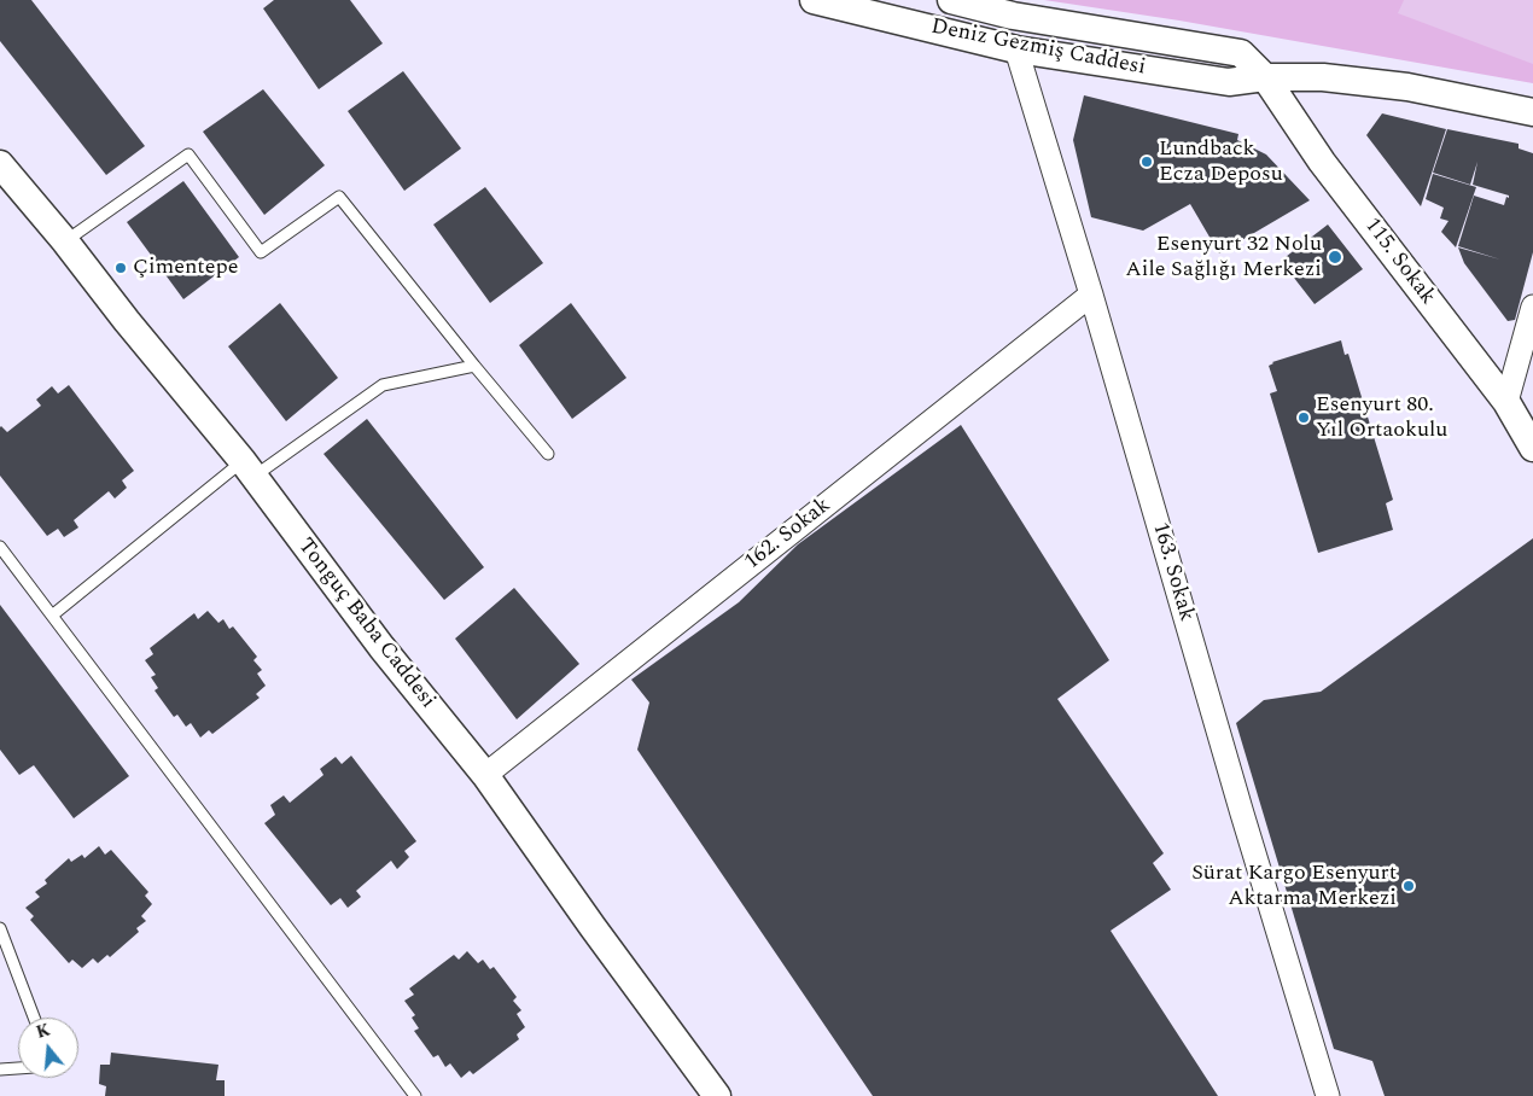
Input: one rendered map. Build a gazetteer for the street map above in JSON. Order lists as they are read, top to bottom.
{
  "streets": {
    "street": [
      "Deniz Gezmiş Caddesi",
      "115. Sokak",
      "162. Sokak",
      "163. Sokak",
      "Tonguç Baba Caddesi"
    ]
  },
  "crossings": [
    ["Deniz Gezmiş Caddesi", "115. Sokak"],
    ["Deniz Gezmiş Caddesi", "163. Sokak"],
    ["162. Sokak", "163. Sokak"],
    ["162. Sokak", "Tonguç Baba Caddesi"]
  ],
  "places": [
    "Lundback Ecza Deposu",
    "Esenyurt 32 Nolu Aile Sağlığı Merkezi",
    "Çimentepe",
    "Esenyurt 80. Yıl Ortaokulu",
    "Sürat Kargo Esenyurt Aktarma Merkezi"
  ],
  "north": "top"
}
